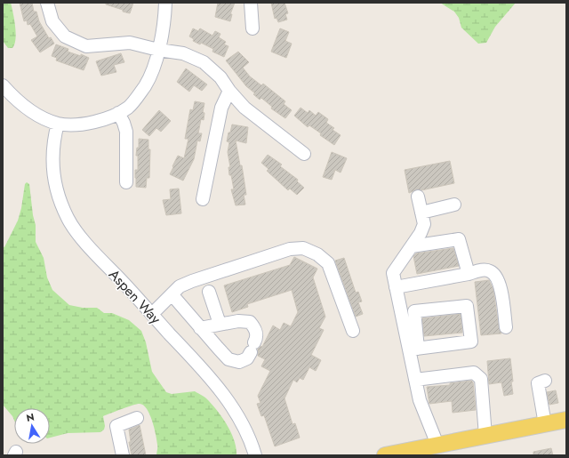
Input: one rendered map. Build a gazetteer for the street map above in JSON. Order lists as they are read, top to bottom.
{
  "streets": {
    "street": ["Aspen Way"]
  },
  "north": "top"
}
